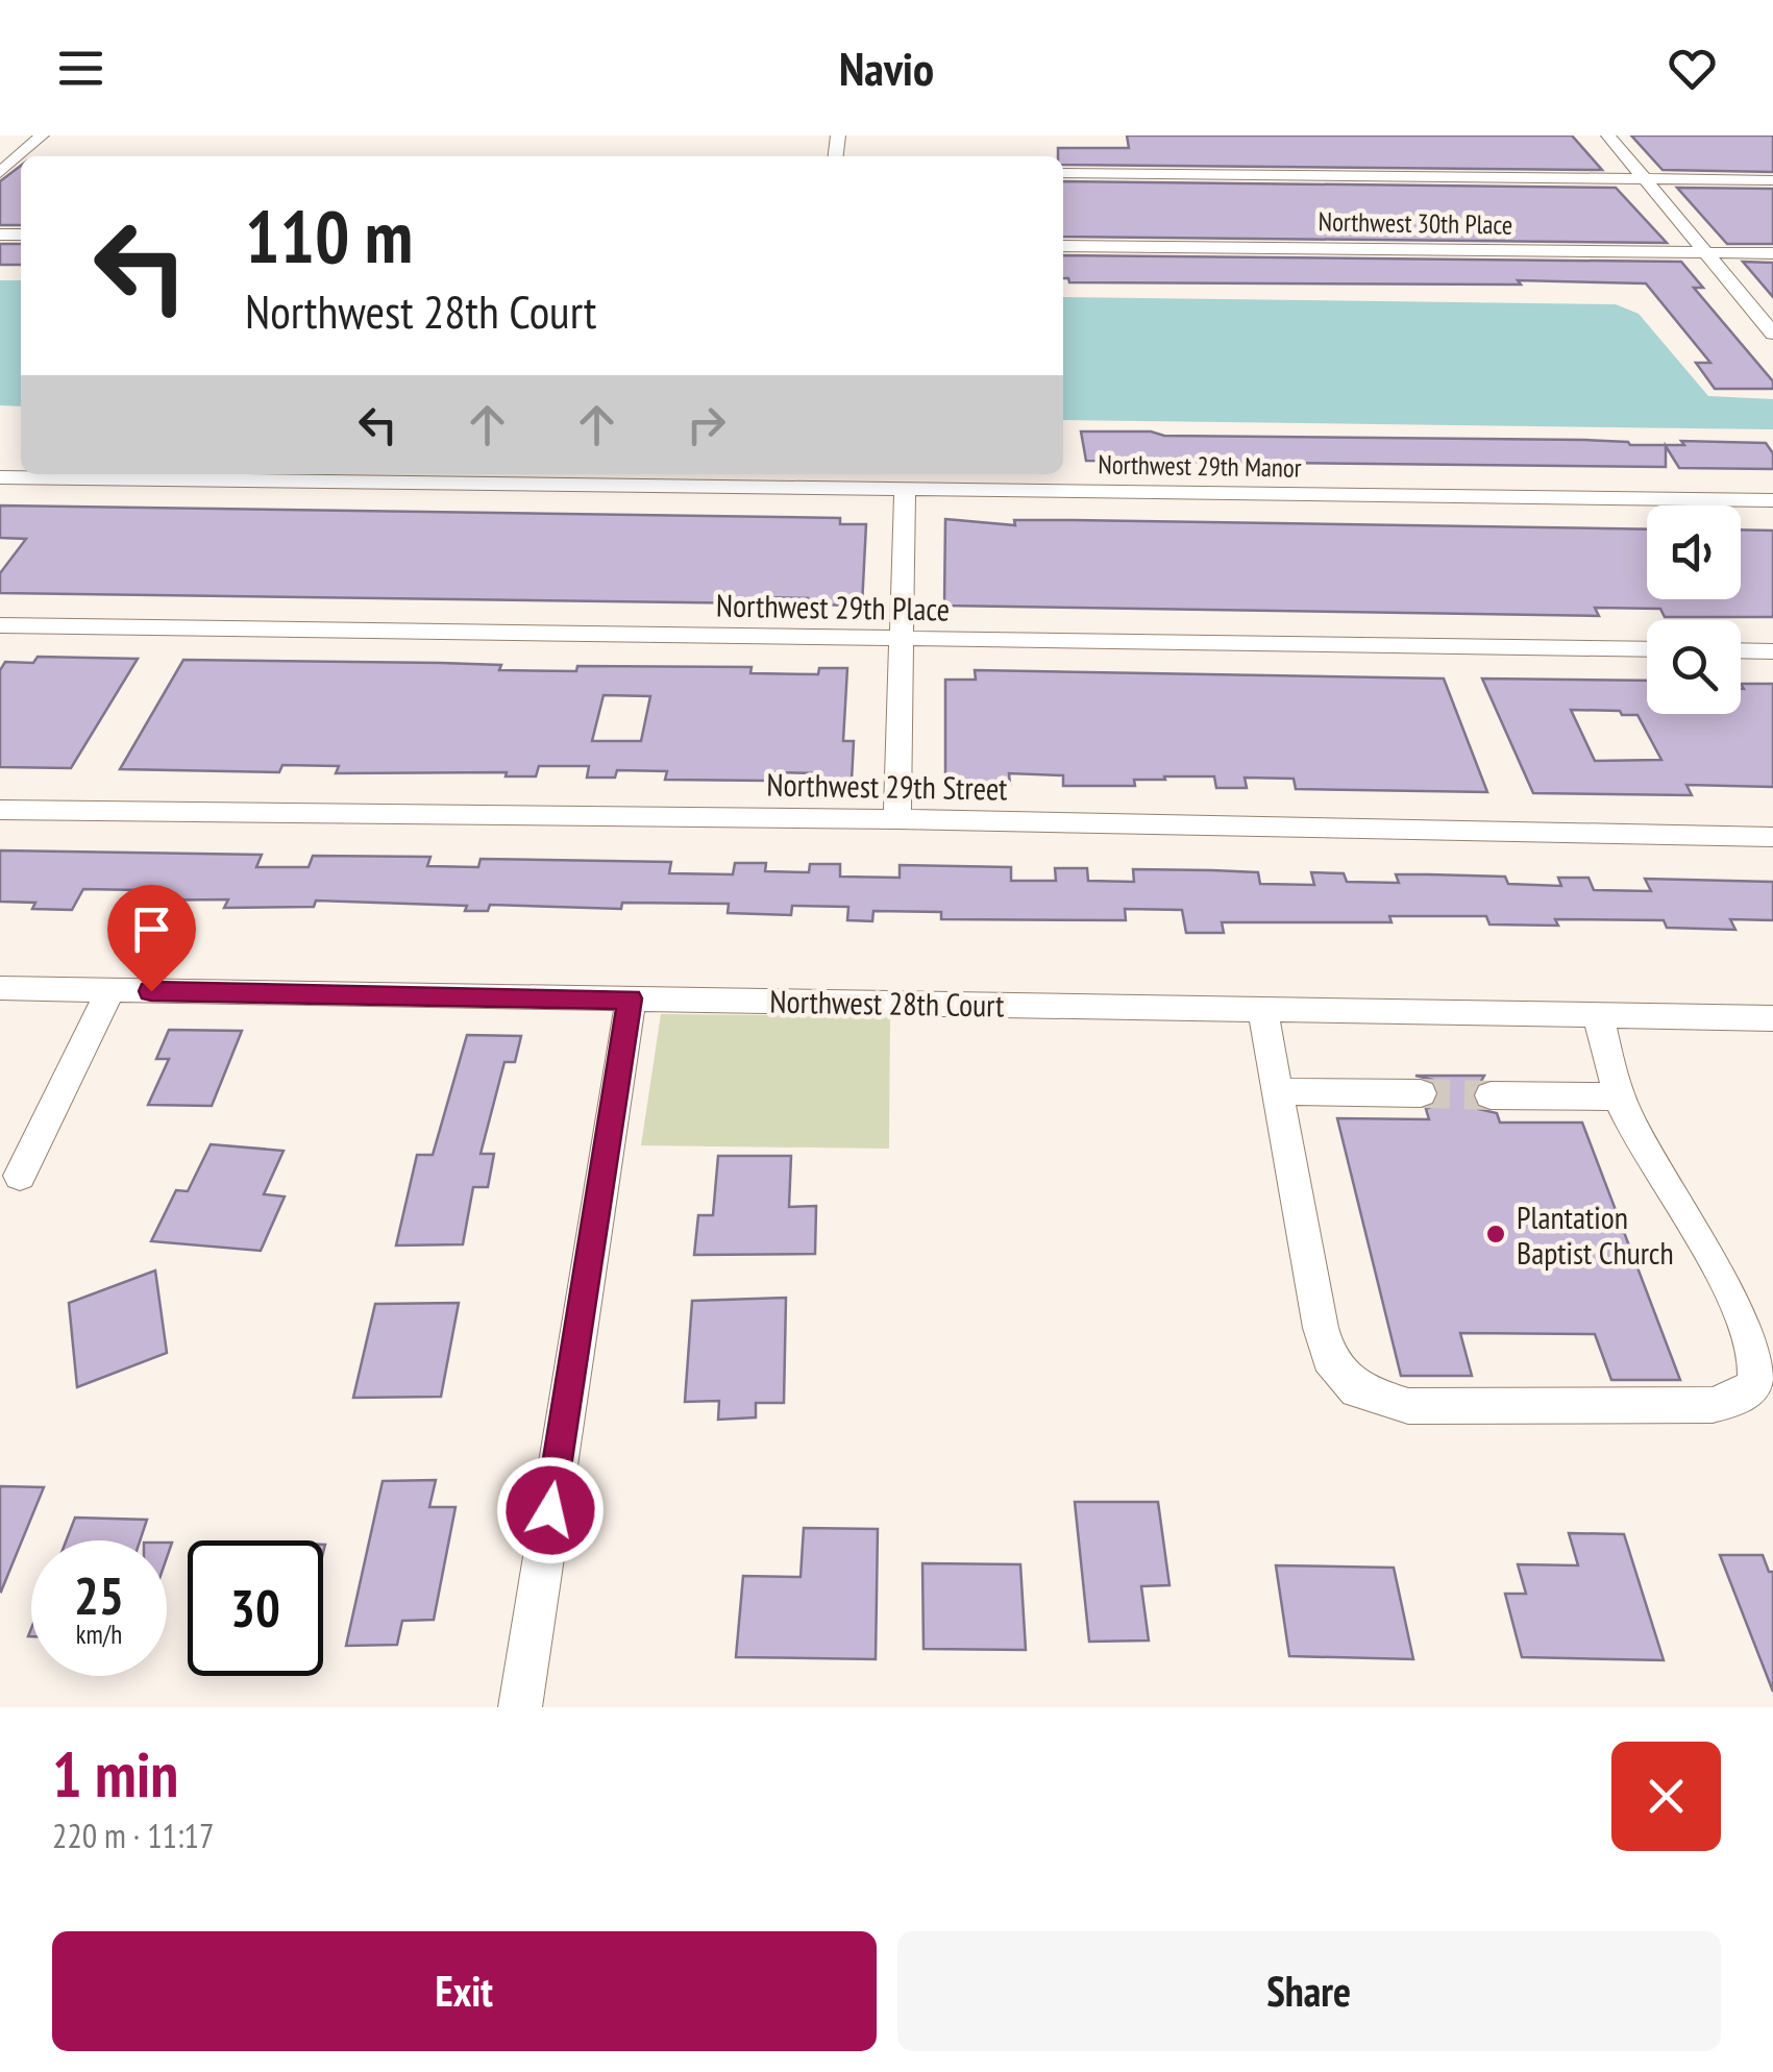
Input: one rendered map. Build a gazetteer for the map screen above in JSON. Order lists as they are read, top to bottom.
{
  "streets": {
    "street": [
      "Northwest 30th Place",
      "Northwest 29th Manor",
      "Northwest 29th Place",
      "Northwest 29th Street",
      "Northwest 28th Court"
    ]
  },
  "places": ["Plantation Baptist Church"],
  "page": {
    "header": "Navio",
    "turn": ["110 m", "Northwest 28th Court"],
    "speed": "25 km/h",
    "limit": "30",
    "heading": ["1 min", "220 m · 11:17"],
    "buttons": ["Exit", "Share"]
  }
}
